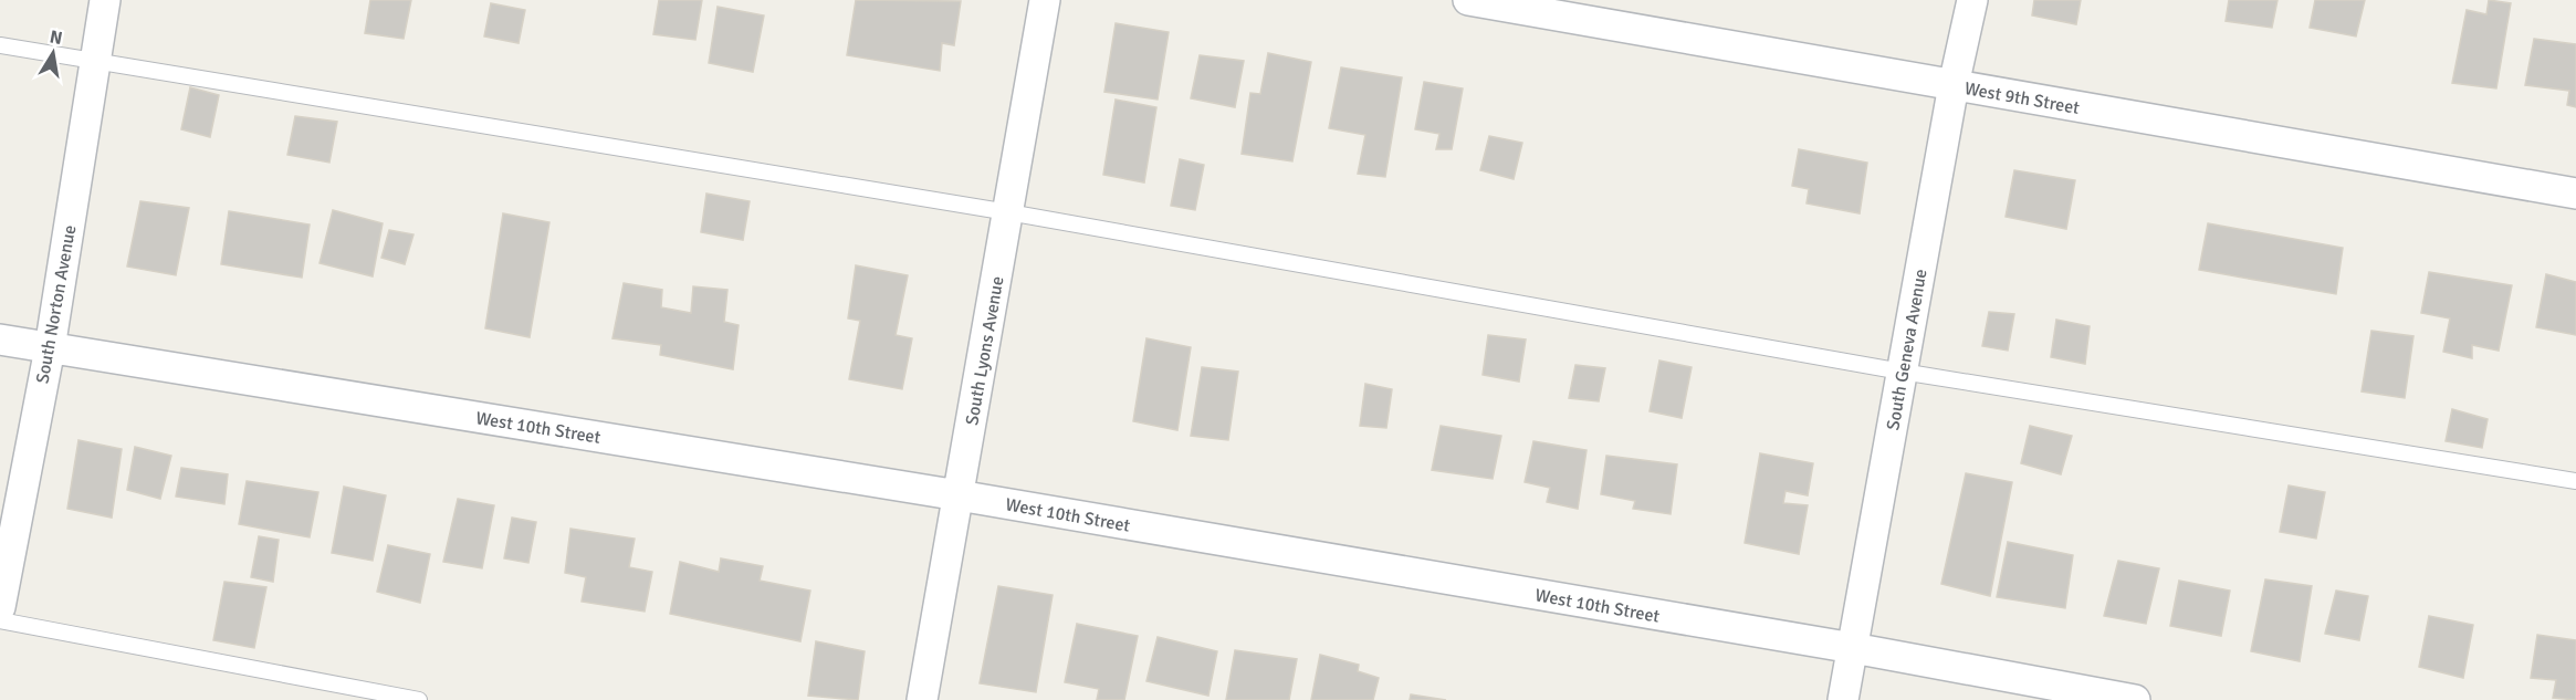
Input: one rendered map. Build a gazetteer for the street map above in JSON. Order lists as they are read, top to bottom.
{
  "streets": {
    "street": [
      "West 9th Street",
      "South Norton Avenue",
      "South Geneva Avenue",
      "South Lyons Avenue",
      "West 10th Street"
    ]
  },
  "crossings": [
    ["West 9th Street", "South Geneva Avenue"],
    ["South Norton Avenue", "West 10th Street"],
    ["South Geneva Avenue", "West 10th Street"],
    ["South Lyons Avenue", "West 10th Street"]
  ],
  "north": "top"
}
